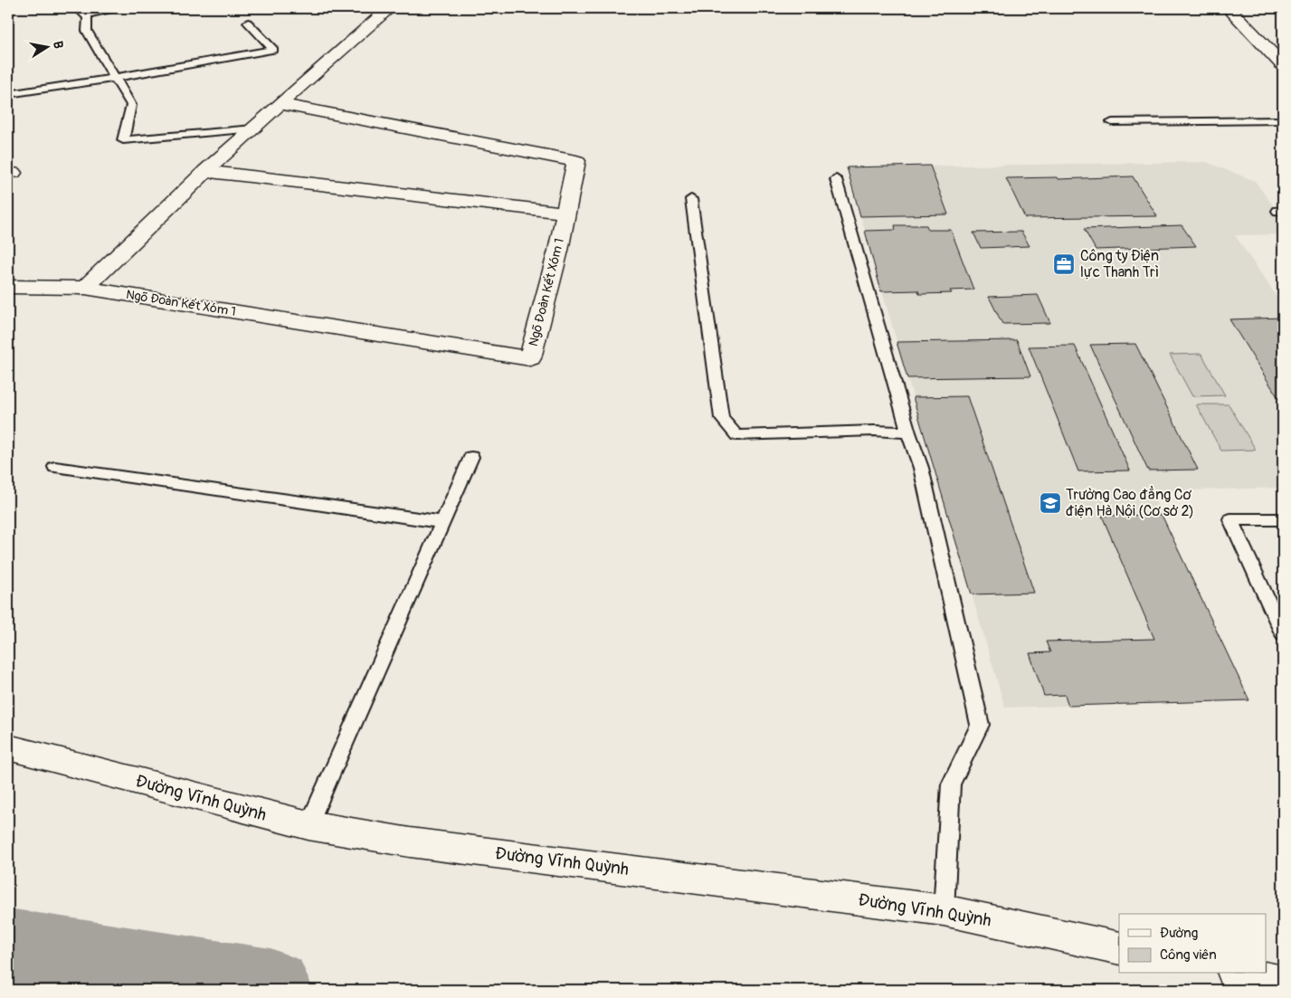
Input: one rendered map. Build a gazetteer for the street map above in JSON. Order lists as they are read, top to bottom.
{
  "streets": {
    "street": ["Ngõ Đoàn Kết Xóm 1", "Đường Vĩnh Quỳnh"]
  },
  "places": {
    "office": ["Công ty Điện lực Thanh Trì"],
    "school or university": ["Trường Cao đẳng Cơ điện Hà Nội (Cơ sở 2)"]
  },
  "legend": ["Đường", "Công viên"],
  "north": "right"
}
